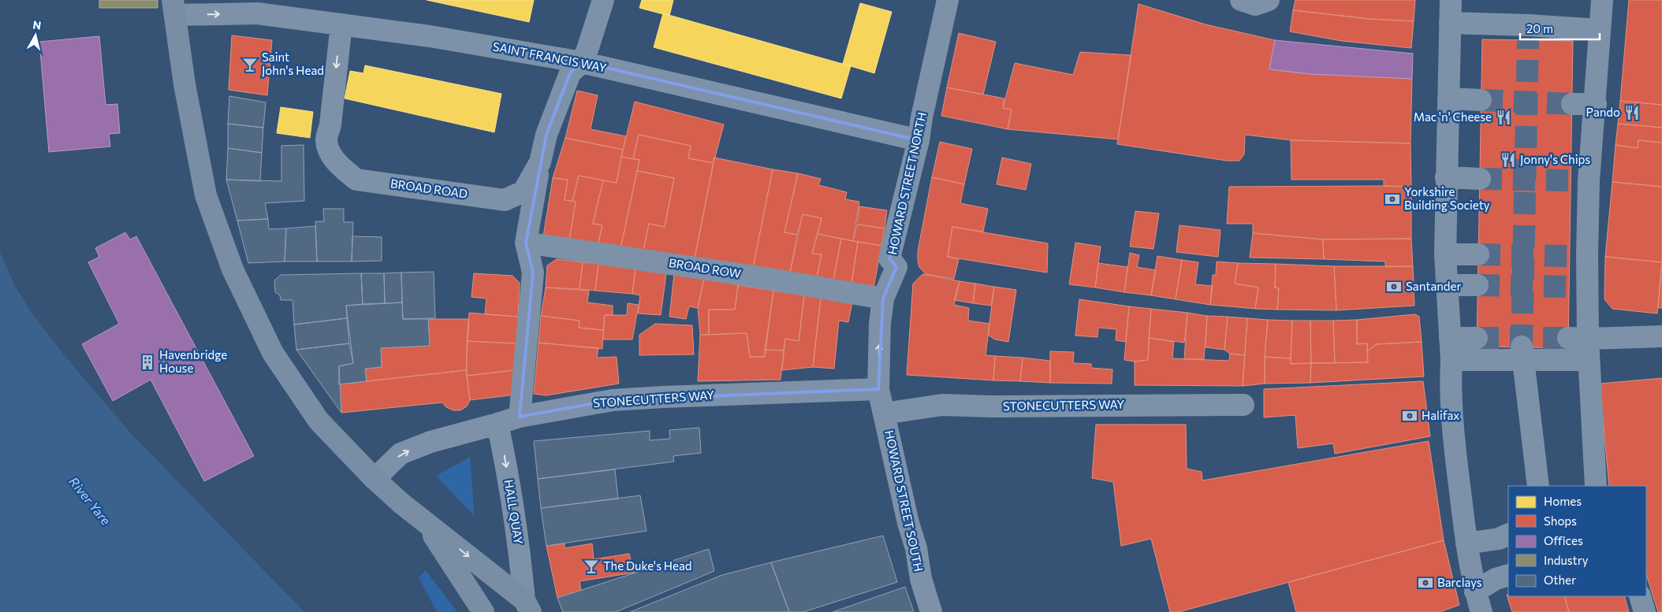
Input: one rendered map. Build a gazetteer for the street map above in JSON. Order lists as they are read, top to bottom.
{
  "streets": {
    "main road": ["HALL QUAY"],
    "street": [
      "SAINT FRANCIS WAY",
      "HOWARD STREET NORTH",
      "BROAD ROAD",
      "BROAD ROW",
      "STONECUTTERS WAY",
      "HOWARD STREET SOUTH"
    ]
  },
  "crossings": [
    ["SAINT FRANCIS WAY", "HOWARD STREET NORTH"],
    ["SAINT FRANCIS WAY", "BROAD ROAD"],
    ["SAINT FRANCIS WAY", "HALL QUAY"],
    ["HOWARD STREET NORTH", "BROAD ROW"],
    ["HOWARD STREET NORTH", "STONECUTTERS WAY"],
    ["HOWARD STREET NORTH", "HOWARD STREET SOUTH"],
    ["STONECUTTERS WAY", "HOWARD STREET SOUTH"],
    ["STONECUTTERS WAY", "HALL QUAY"]
  ],
  "water": ["River Yare"],
  "places": {
    "bar": ["Saint John's Head", "The Duke's Head"],
    "restaurant": ["Pando", "Mac 'n' Cheese", "Jonny's Chips"],
    "bank": [
      "Yorkshire Building Society",
      "Santander",
      "Halifax",
      "Barclays"
    ],
    "building": ["Havenbridge House"]
  },
  "legend": [
    "Homes",
    "Shops",
    "Offices",
    "Industry",
    "Other"
  ],
  "scale_bar": "20 m",
  "north": "top"
}
